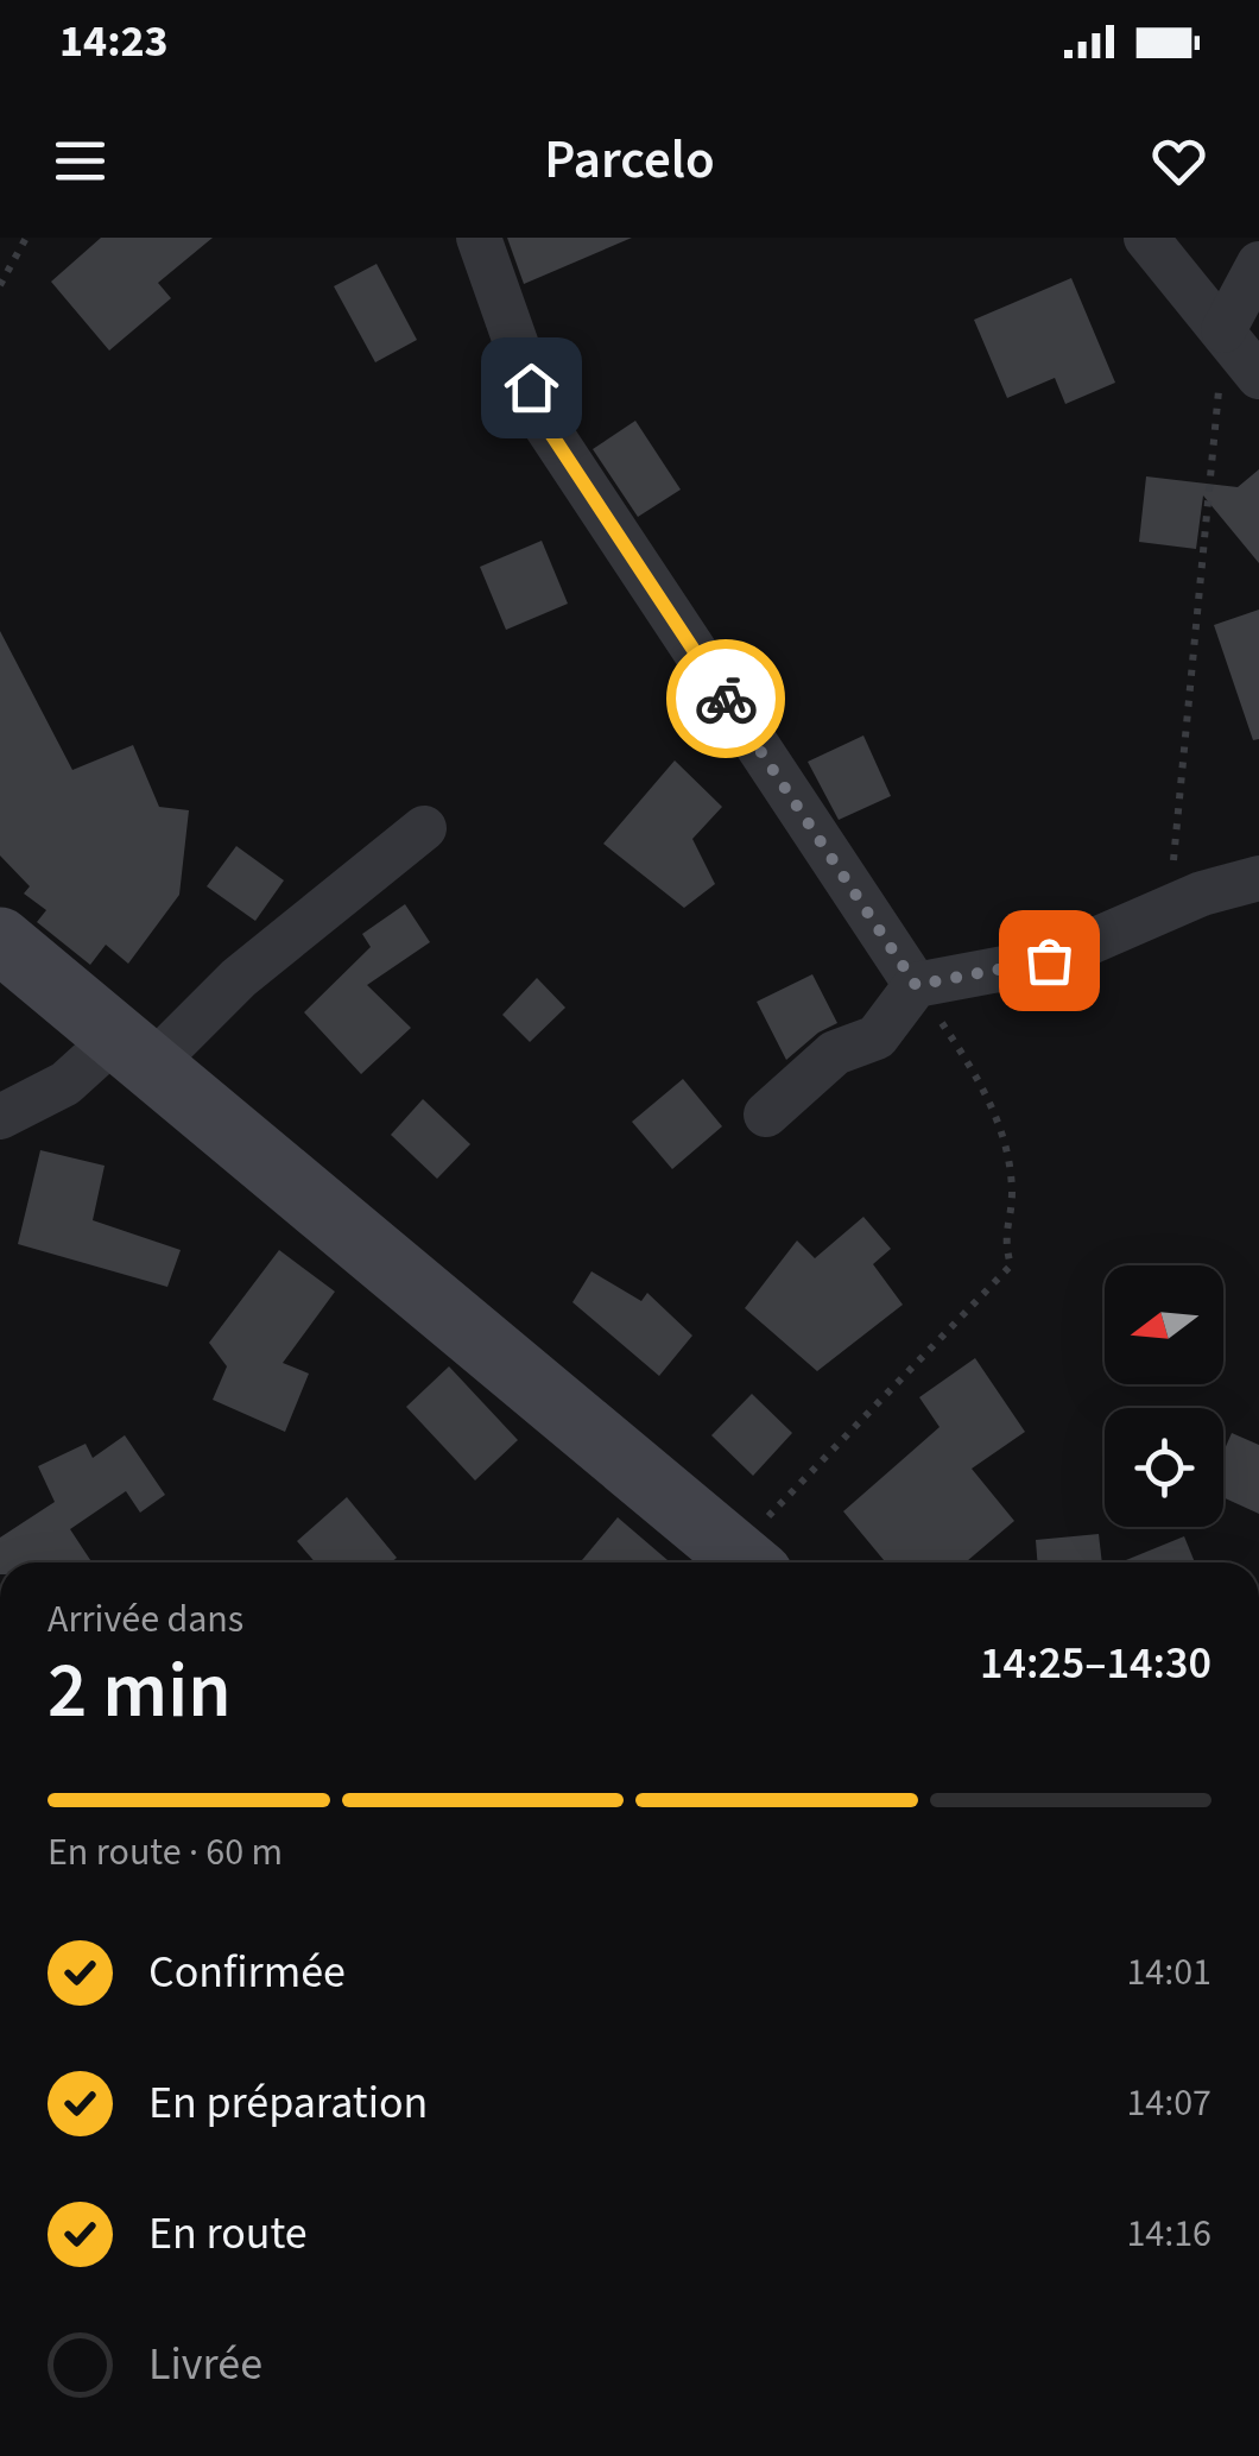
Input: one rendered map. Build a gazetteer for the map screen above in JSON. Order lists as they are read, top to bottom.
{
  "north": "left",
  "page": {
    "status": "14:23",
    "header": "Parcelo",
    "heading": ["2 min", "Arrivée dans", "14:25–14:30"],
    "bar": "En route · 60 m",
    "list": [
      ["Confirmée", "14:01"],
      ["En préparation", "14:07"],
      ["En route", "14:16"],
      "Livrée"
    ]
  }
}
